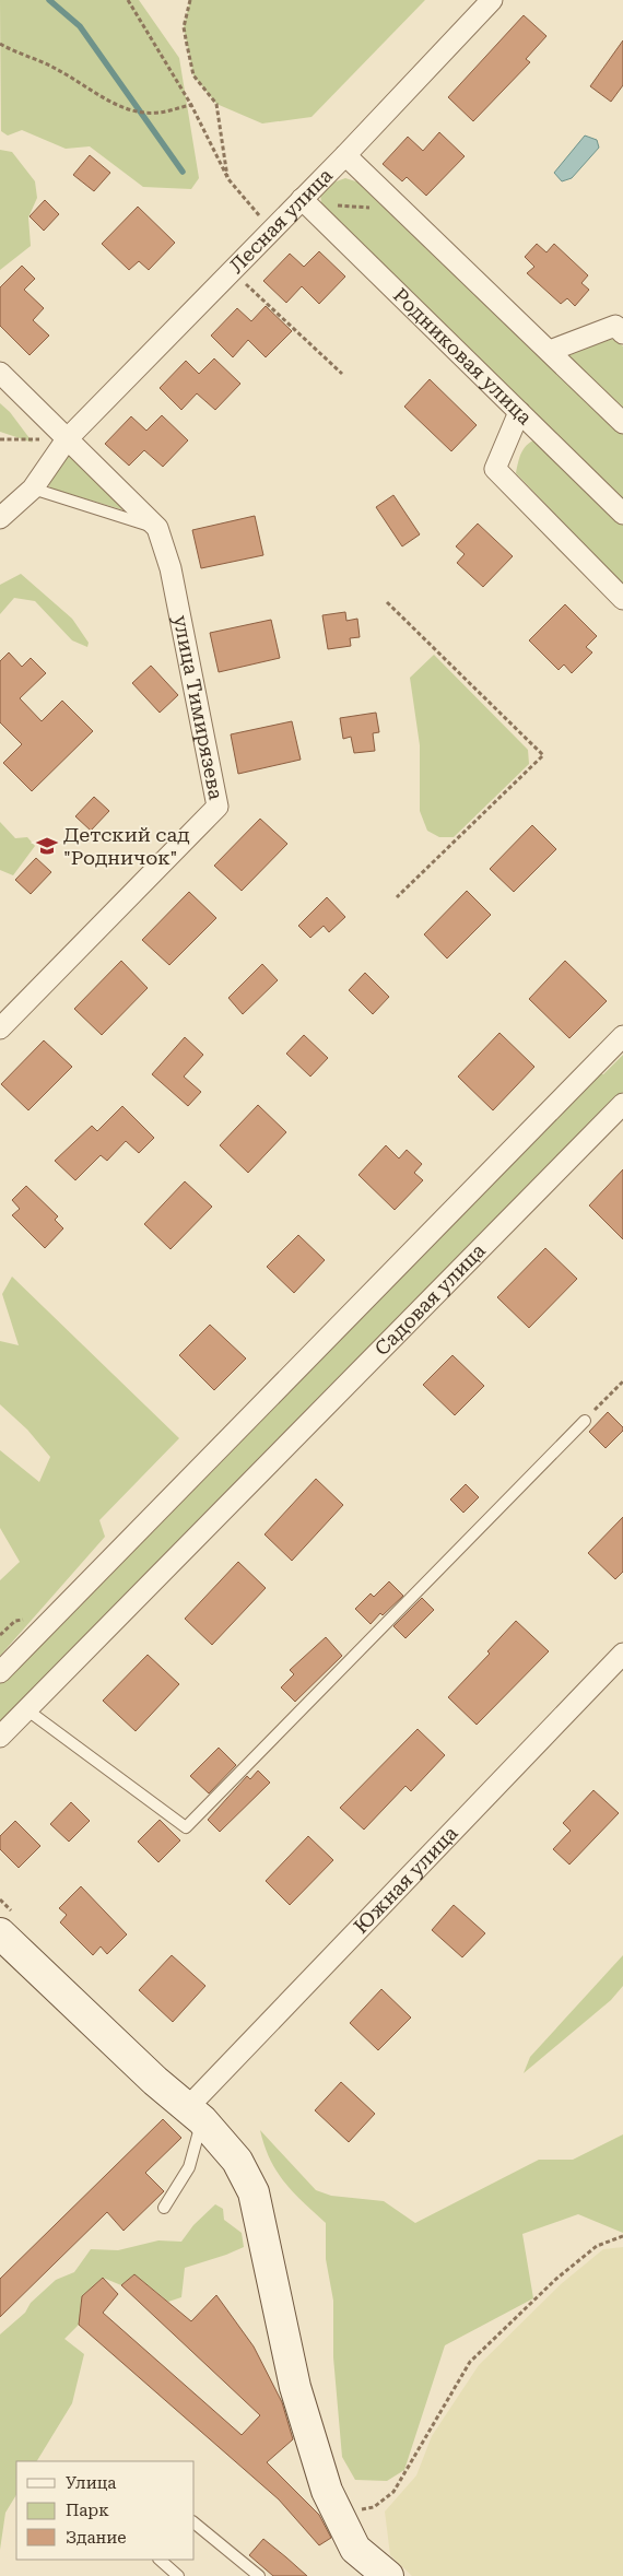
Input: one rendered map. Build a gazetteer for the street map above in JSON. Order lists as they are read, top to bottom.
{
  "streets": {
    "street": [
      "Лесная улица",
      "Родниковая улица",
      "улица Тимирязева",
      "Садовая улица",
      "Южная улица"
    ]
  },
  "crossings": [
    ["Лесная улица", "Родниковая улица"],
    ["Лесная улица", "улица Тимирязева"]
  ],
  "places": {
    "school or university": ["Детский сад \"Родничок\""]
  },
  "legend": ["Улица", "Парк", "Здание"]
}
